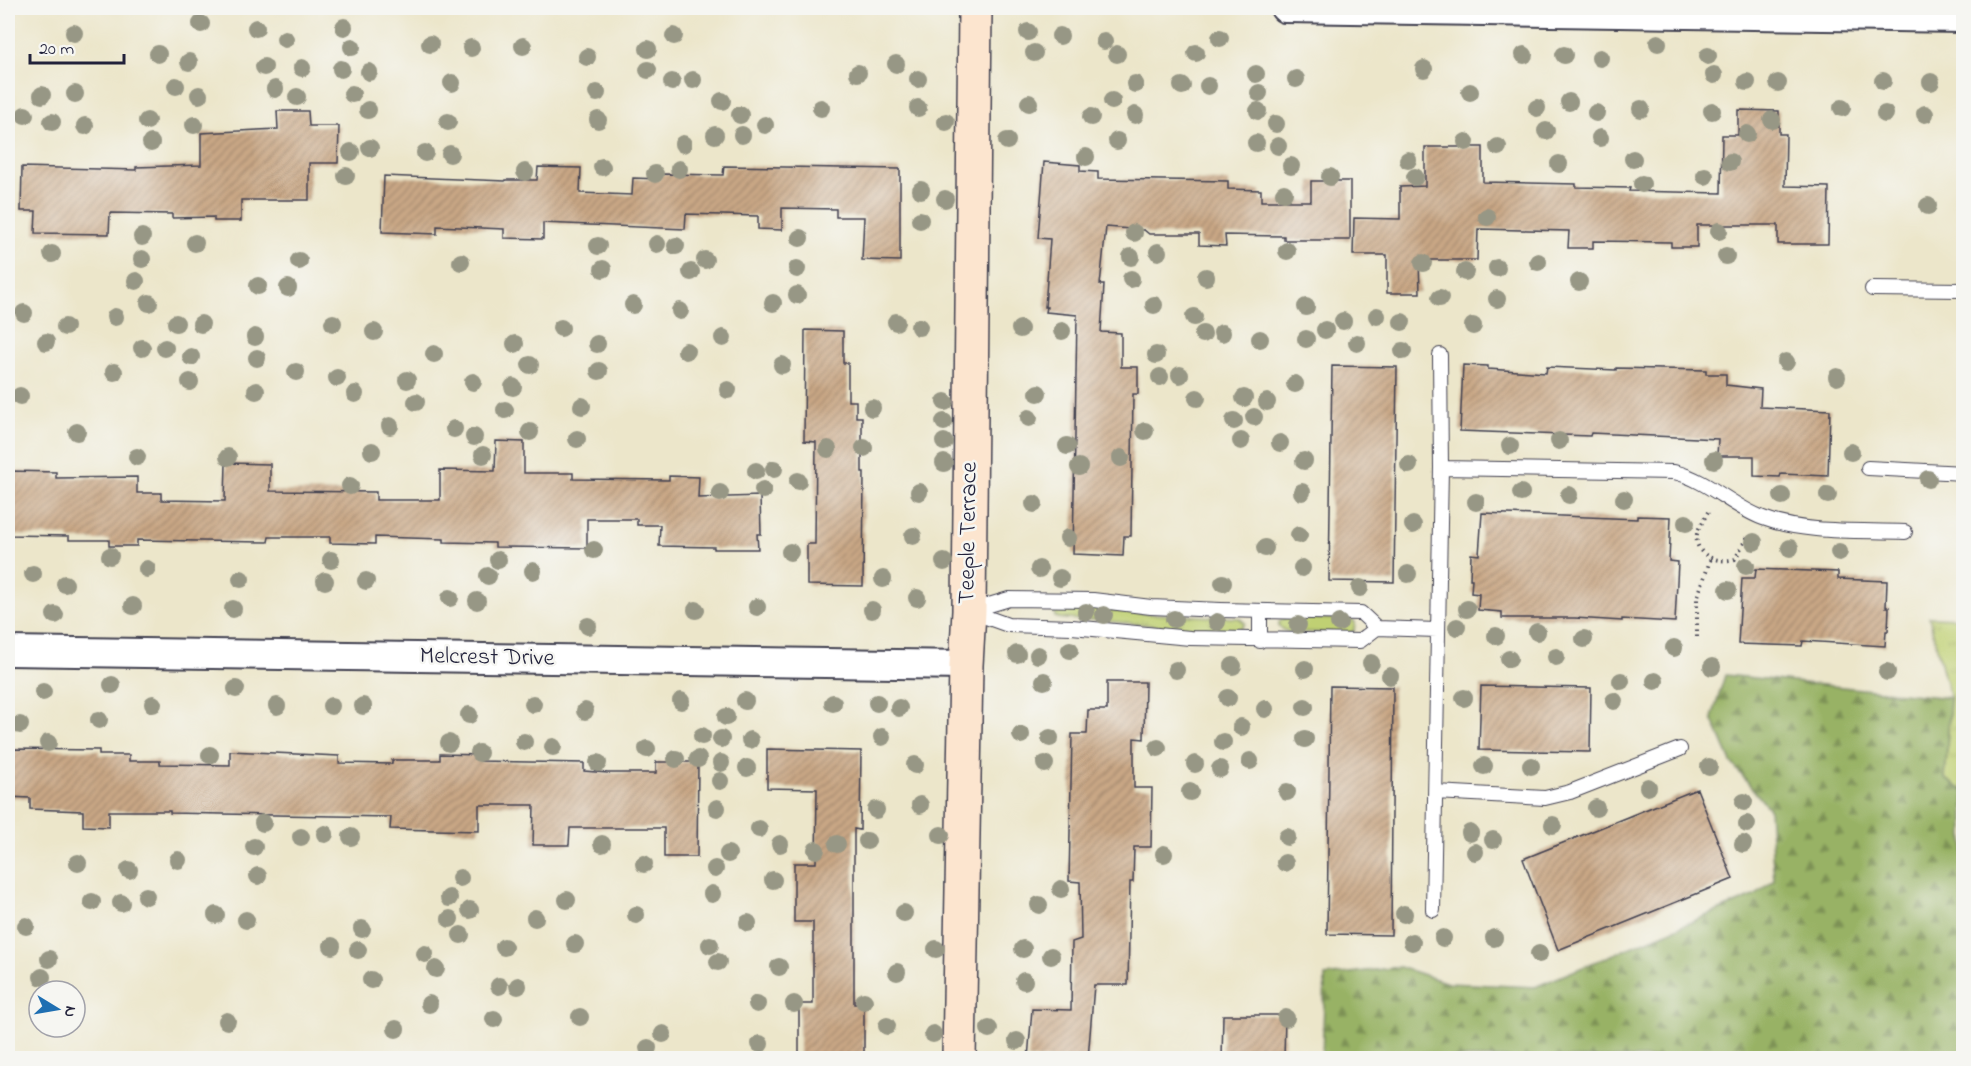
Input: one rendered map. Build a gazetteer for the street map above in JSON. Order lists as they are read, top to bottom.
{
  "streets": {
    "street": ["Teeple Terrace", "Melcrest Drive"]
  },
  "crossings": [
    ["Teeple Terrace", "Melcrest Drive"]
  ],
  "scale_bar": "20 m",
  "north": "right"
}
